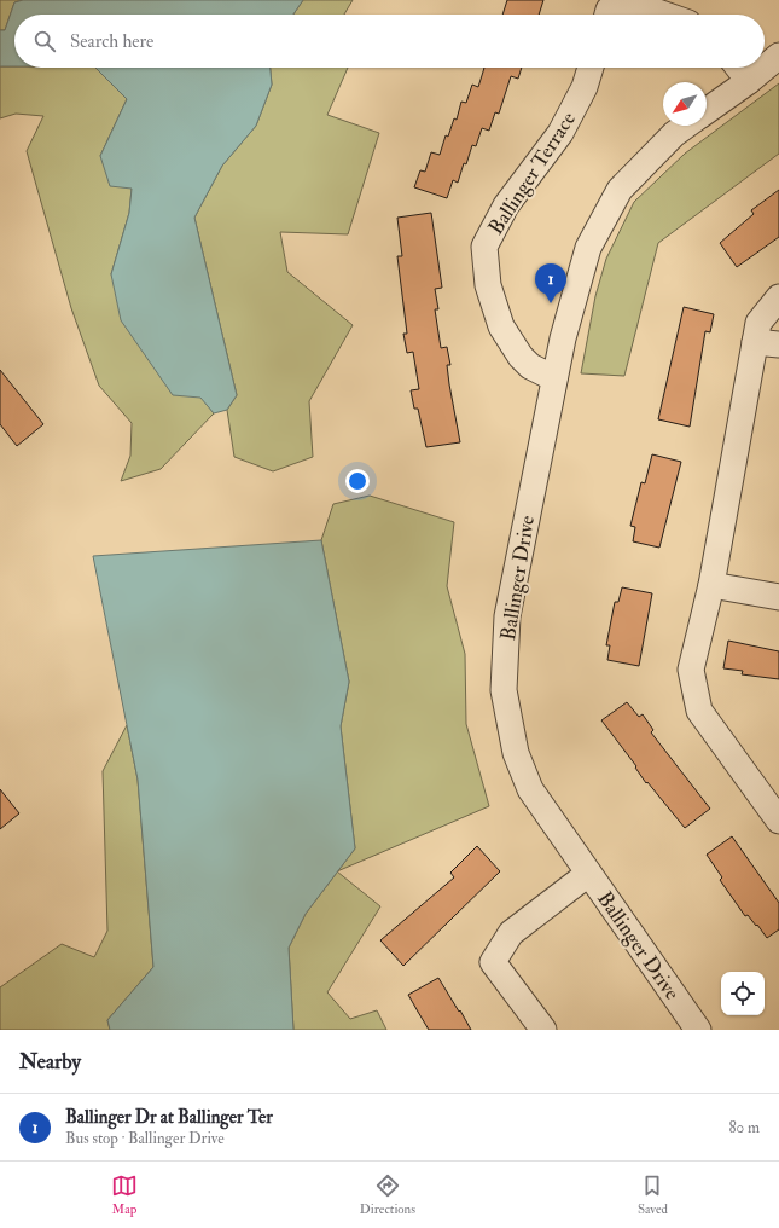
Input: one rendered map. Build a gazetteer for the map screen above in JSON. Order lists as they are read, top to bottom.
{
  "streets": {
    "street": ["Ballinger Terrace", "Ballinger Drive"]
  },
  "crossings": [
    ["Ballinger Terrace", "Ballinger Drive"]
  ],
  "north": "bottom left",
  "page": {
    "search": "Search here",
    "pins": "1",
    "heading": "Nearby",
    "list": [
      {
        "mark": "1",
        "name": "Ballinger Dr at Ballinger Ter",
        "note": "Bus stop · Ballinger Drive",
        "value": "80 m"
      }
    ],
    "nav": ["Map", "Directions", "Saved"]
  }
}
